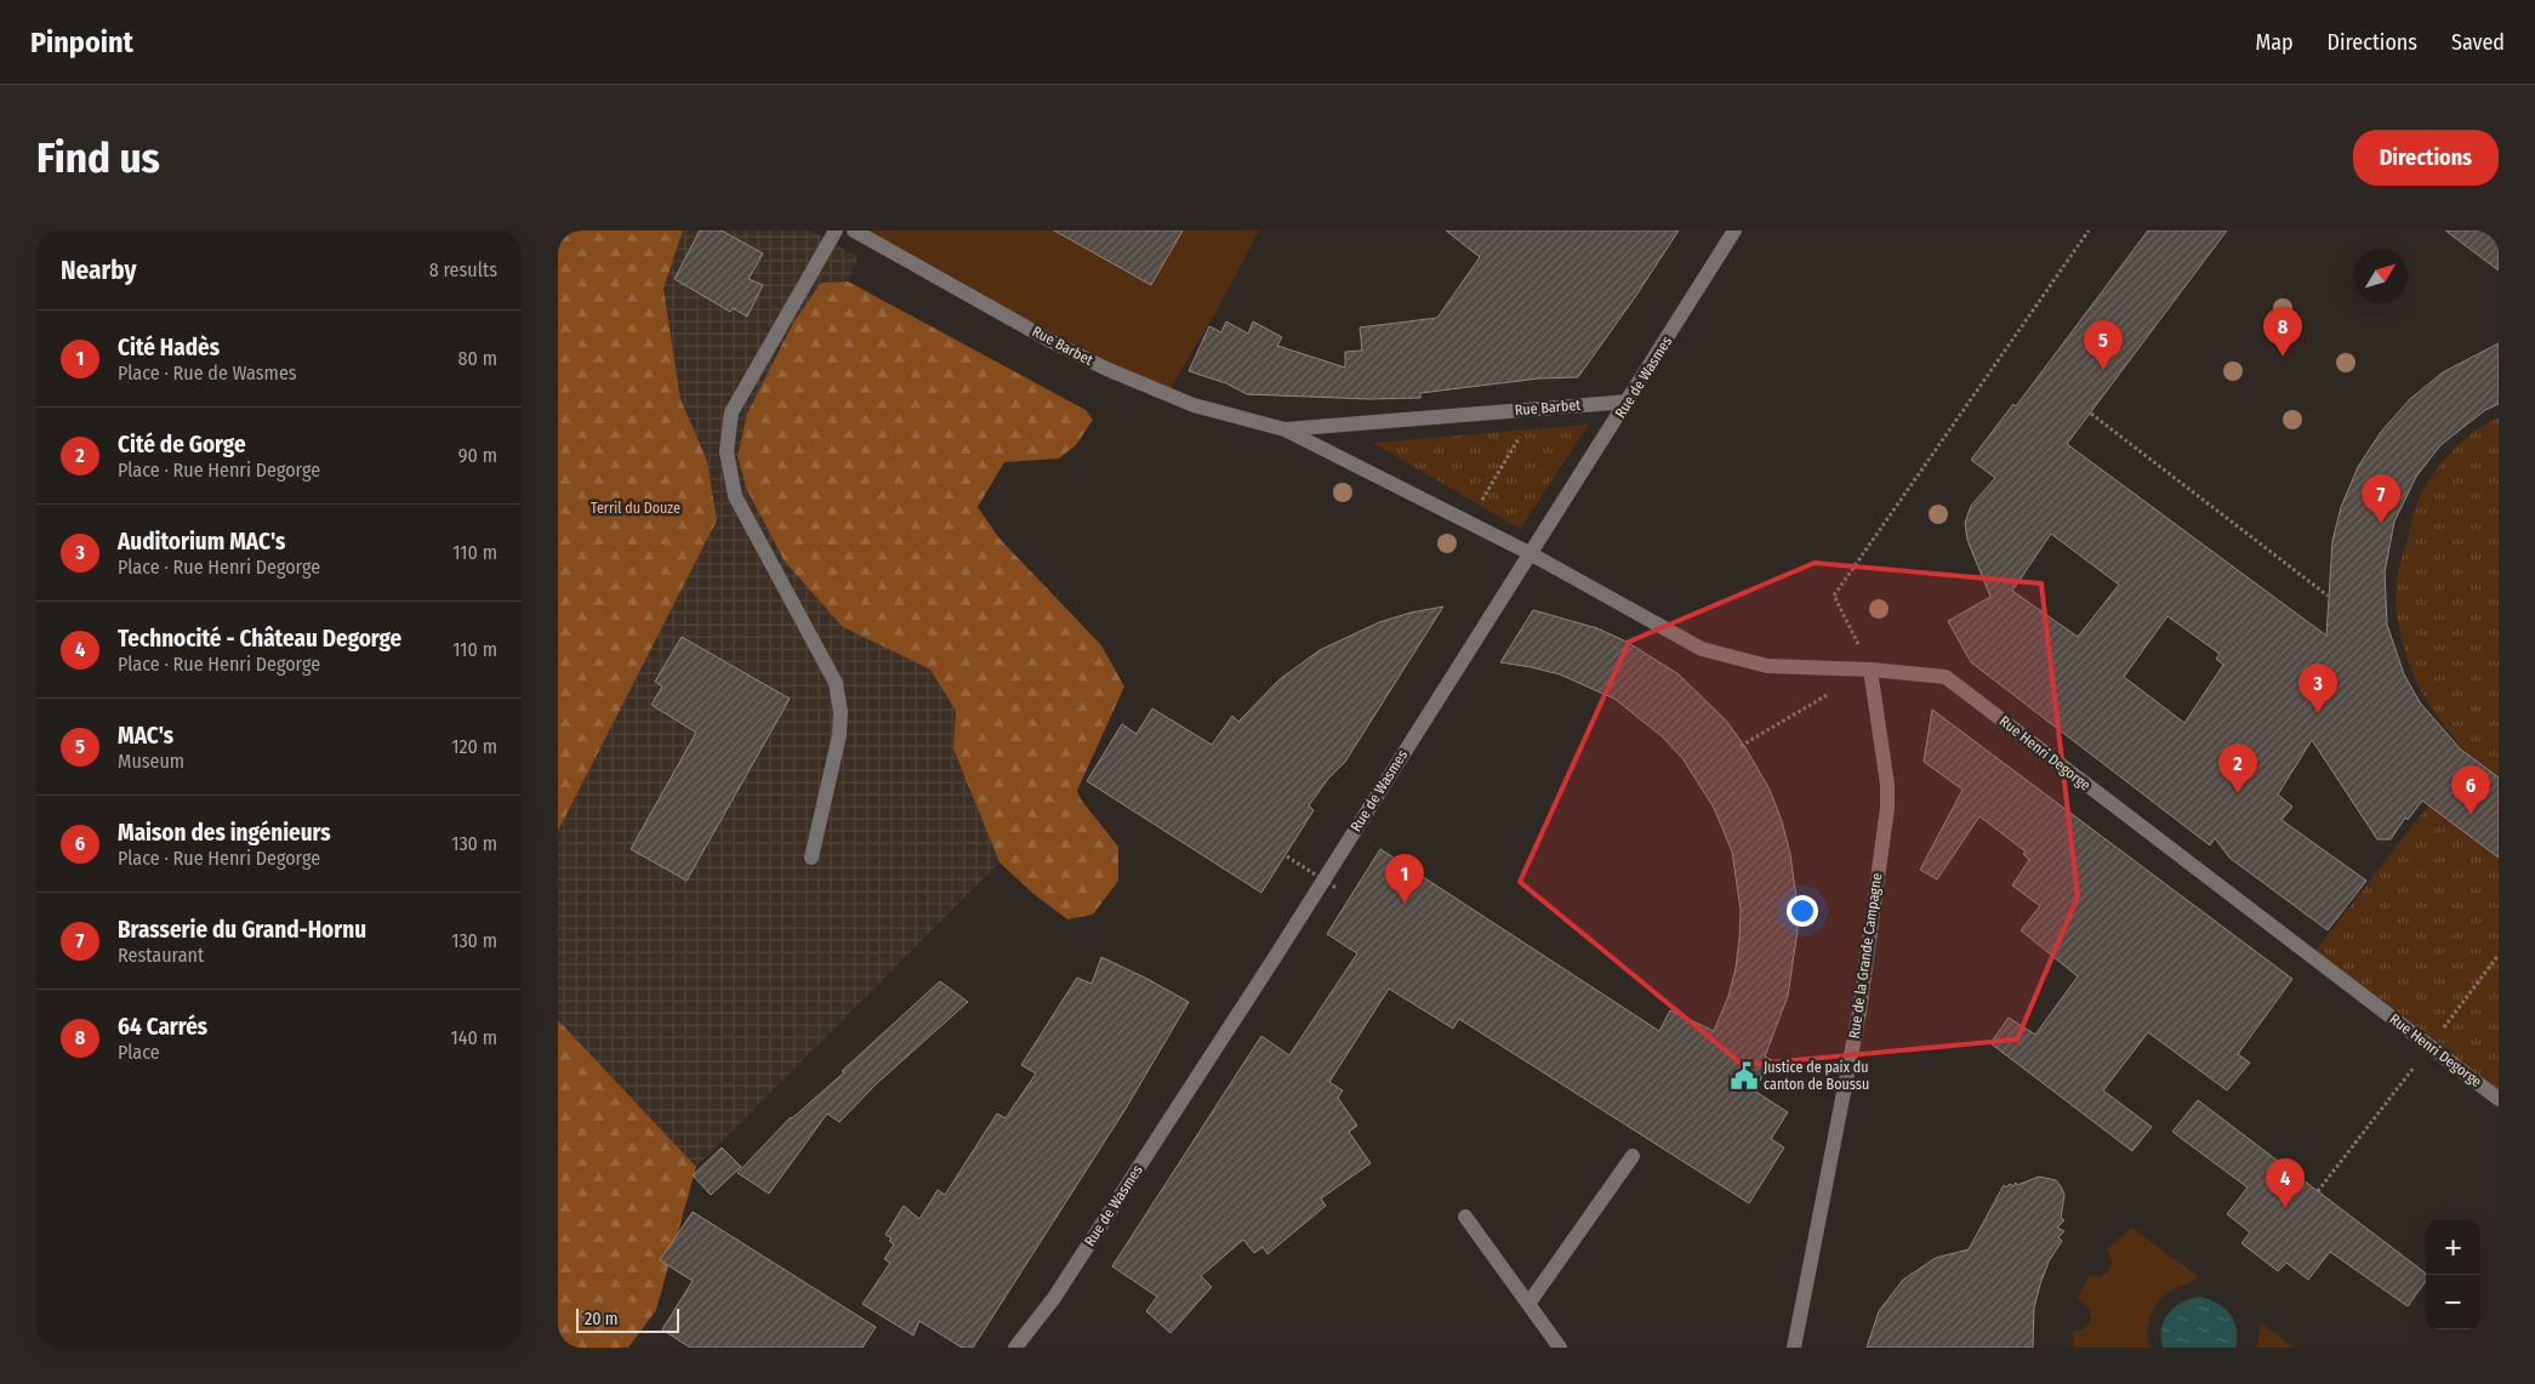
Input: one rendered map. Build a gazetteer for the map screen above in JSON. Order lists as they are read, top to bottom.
{
  "streets": {
    "street": [
      "Rue Barbet",
      "Rue de Wasmes",
      "Rue Henri Degorge",
      "Rue de la Grande Campagne"
    ]
  },
  "crossings": [
    ["Rue Barbet", "Rue de Wasmes"],
    ["Rue Barbet", "Rue Henri Degorge"],
    ["Rue de Wasmes", "Rue Henri Degorge"],
    ["Rue Henri Degorge", "Rue de la Grande Campagne"]
  ],
  "parks": ["Terril du Douze"],
  "places": {
    "public building": ["Justice de paix du canton de Boussu"]
  },
  "scale_bar": "20 m",
  "north": "top right",
  "page": {
    "header": "Pinpoint",
    "nav": ["Map", "Directions", "Saved"],
    "buttons": "Directions",
    "title": "Find us",
    "heading": ["Nearby", "8 results"],
    "pins": [
      "8",
      "5",
      "7",
      "3",
      "2",
      "6",
      "1",
      "4"
    ],
    "list": [
      {
        "mark": "1",
        "name": "Cité Hadès",
        "note": "Place · Rue de Wasmes",
        "value": "80 m"
      },
      {
        "mark": "2",
        "name": "Cité de Gorge",
        "note": "Place · Rue Henri Degorge",
        "value": "90 m"
      },
      {
        "mark": "3",
        "name": "Auditorium MAC's",
        "note": "Place · Rue Henri Degorge",
        "value": "110 m"
      },
      {
        "mark": "4",
        "name": "Technocité - Château Degorge",
        "note": "Place · Rue Henri Degorge",
        "value": "110 m"
      },
      {
        "mark": "5",
        "name": "MAC's",
        "note": "Museum",
        "value": "120 m"
      },
      {
        "mark": "6",
        "name": "Maison des ingénieurs",
        "note": "Place · Rue Henri Degorge",
        "value": "130 m"
      },
      {
        "mark": "7",
        "name": "Brasserie du Grand-Hornu",
        "note": "Restaurant",
        "value": "130 m"
      },
      {
        "mark": "8",
        "name": "64 Carrés",
        "note": "Place",
        "value": "140 m"
      }
    ],
    "map_buttons": ["+", "−"],
    "scale": "20 m"
  }
}
